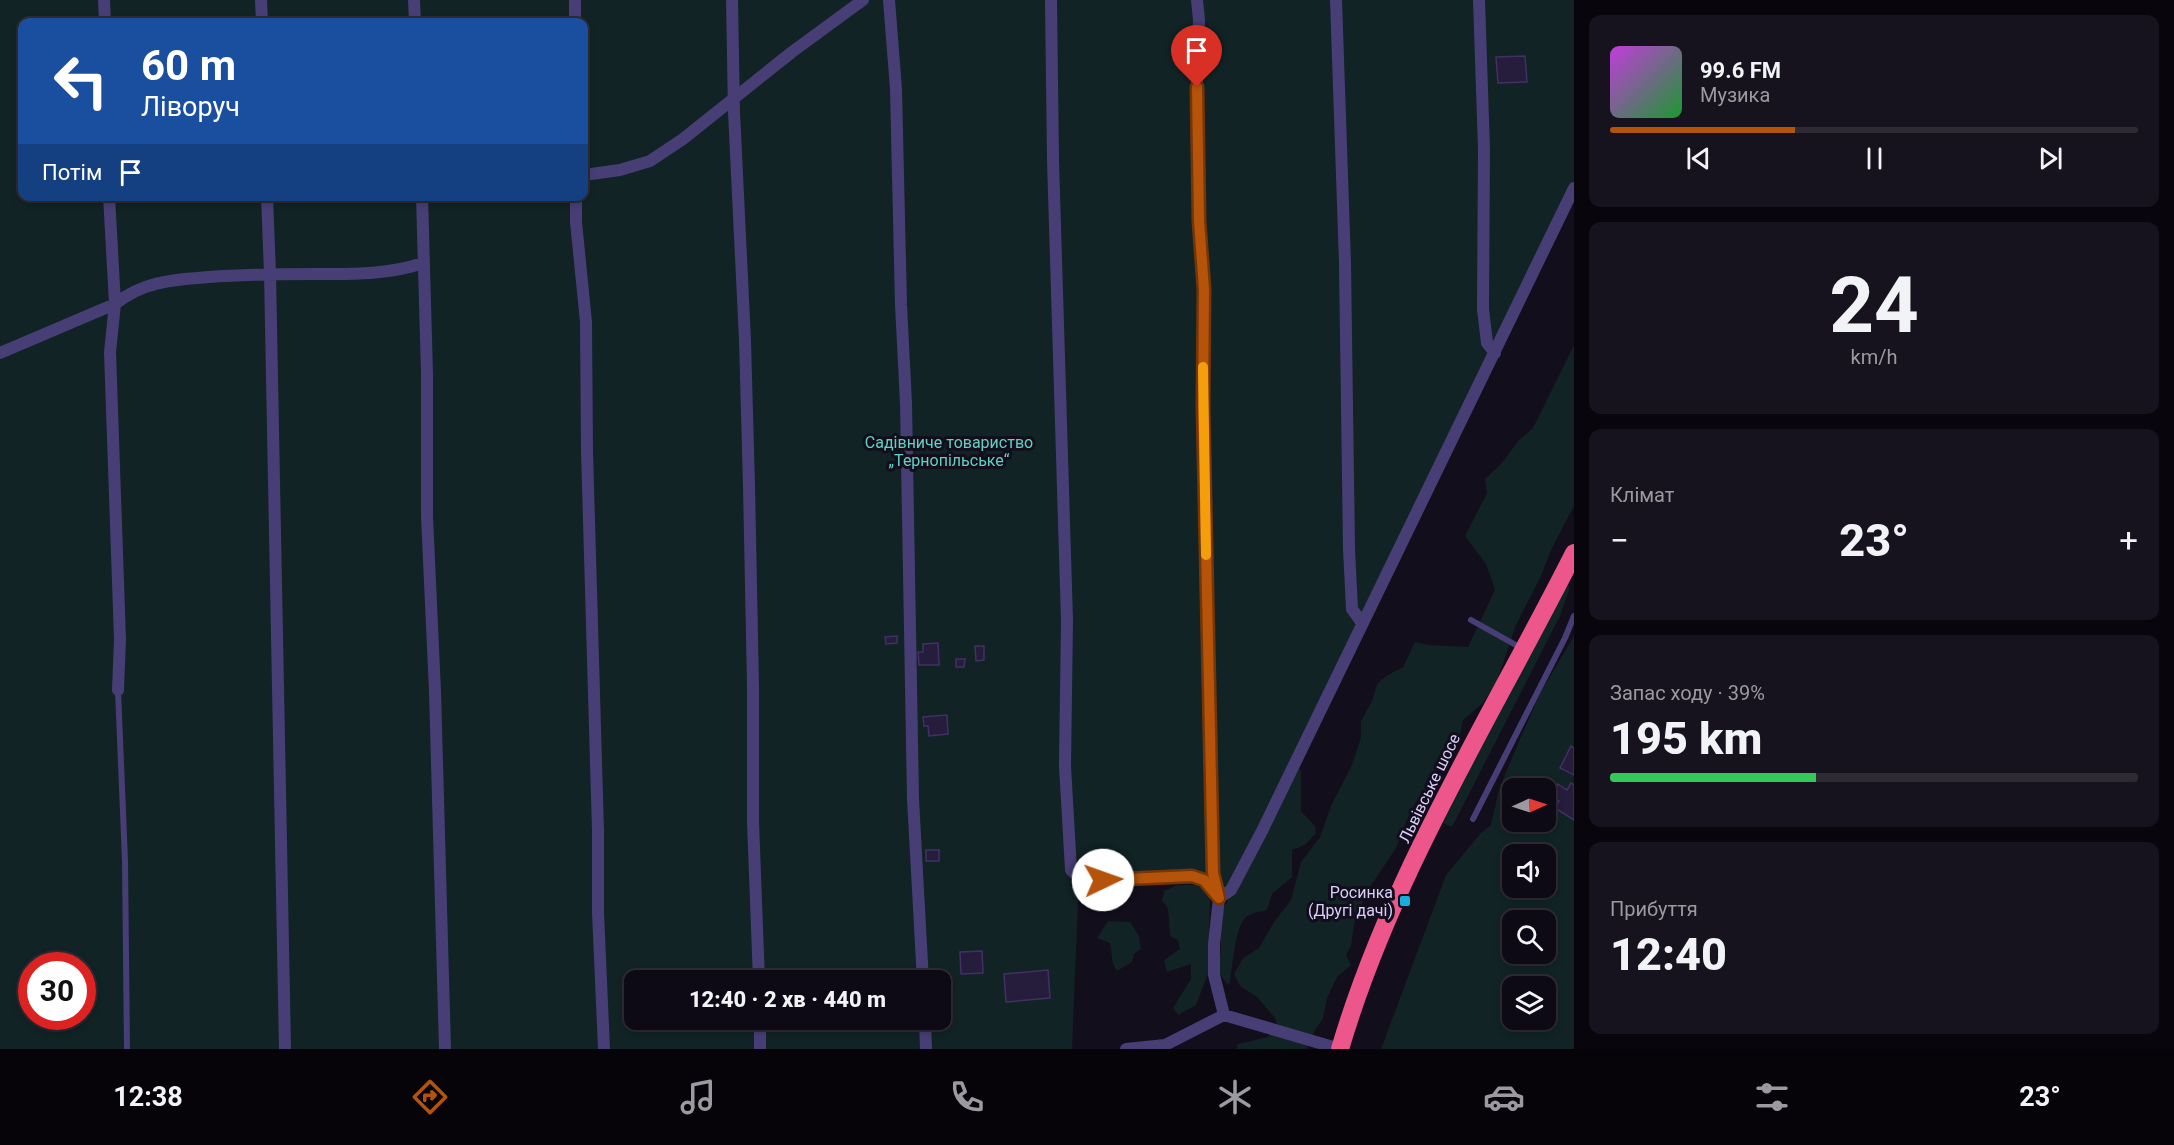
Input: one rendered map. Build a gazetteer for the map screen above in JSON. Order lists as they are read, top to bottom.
{
  "streets": {
    "highway": ["Львівське шосе"]
  },
  "parks": ["Садівниче товариство „Тернопільське“"],
  "places": {
    "transit": ["Росинка (Другі дачі)"]
  },
  "north": "right",
  "page": {
    "turn": ["60 m", "Ліворуч"],
    "song": ["99.6 FM", "Музика"],
    "then": "Потім",
    "tile": [
      ["24", "km/h"],
      "Клімат",
      ["Запас ходу · 39%", "195 km"],
      ["Прибуття", "12:40"]
    ],
    "heat": ["−", "23°", "+"],
    "limit": "30",
    "trip": "12:40 · 2 хв · 440 m",
    "tabs": ["12:38", "23°"]
  }
}
